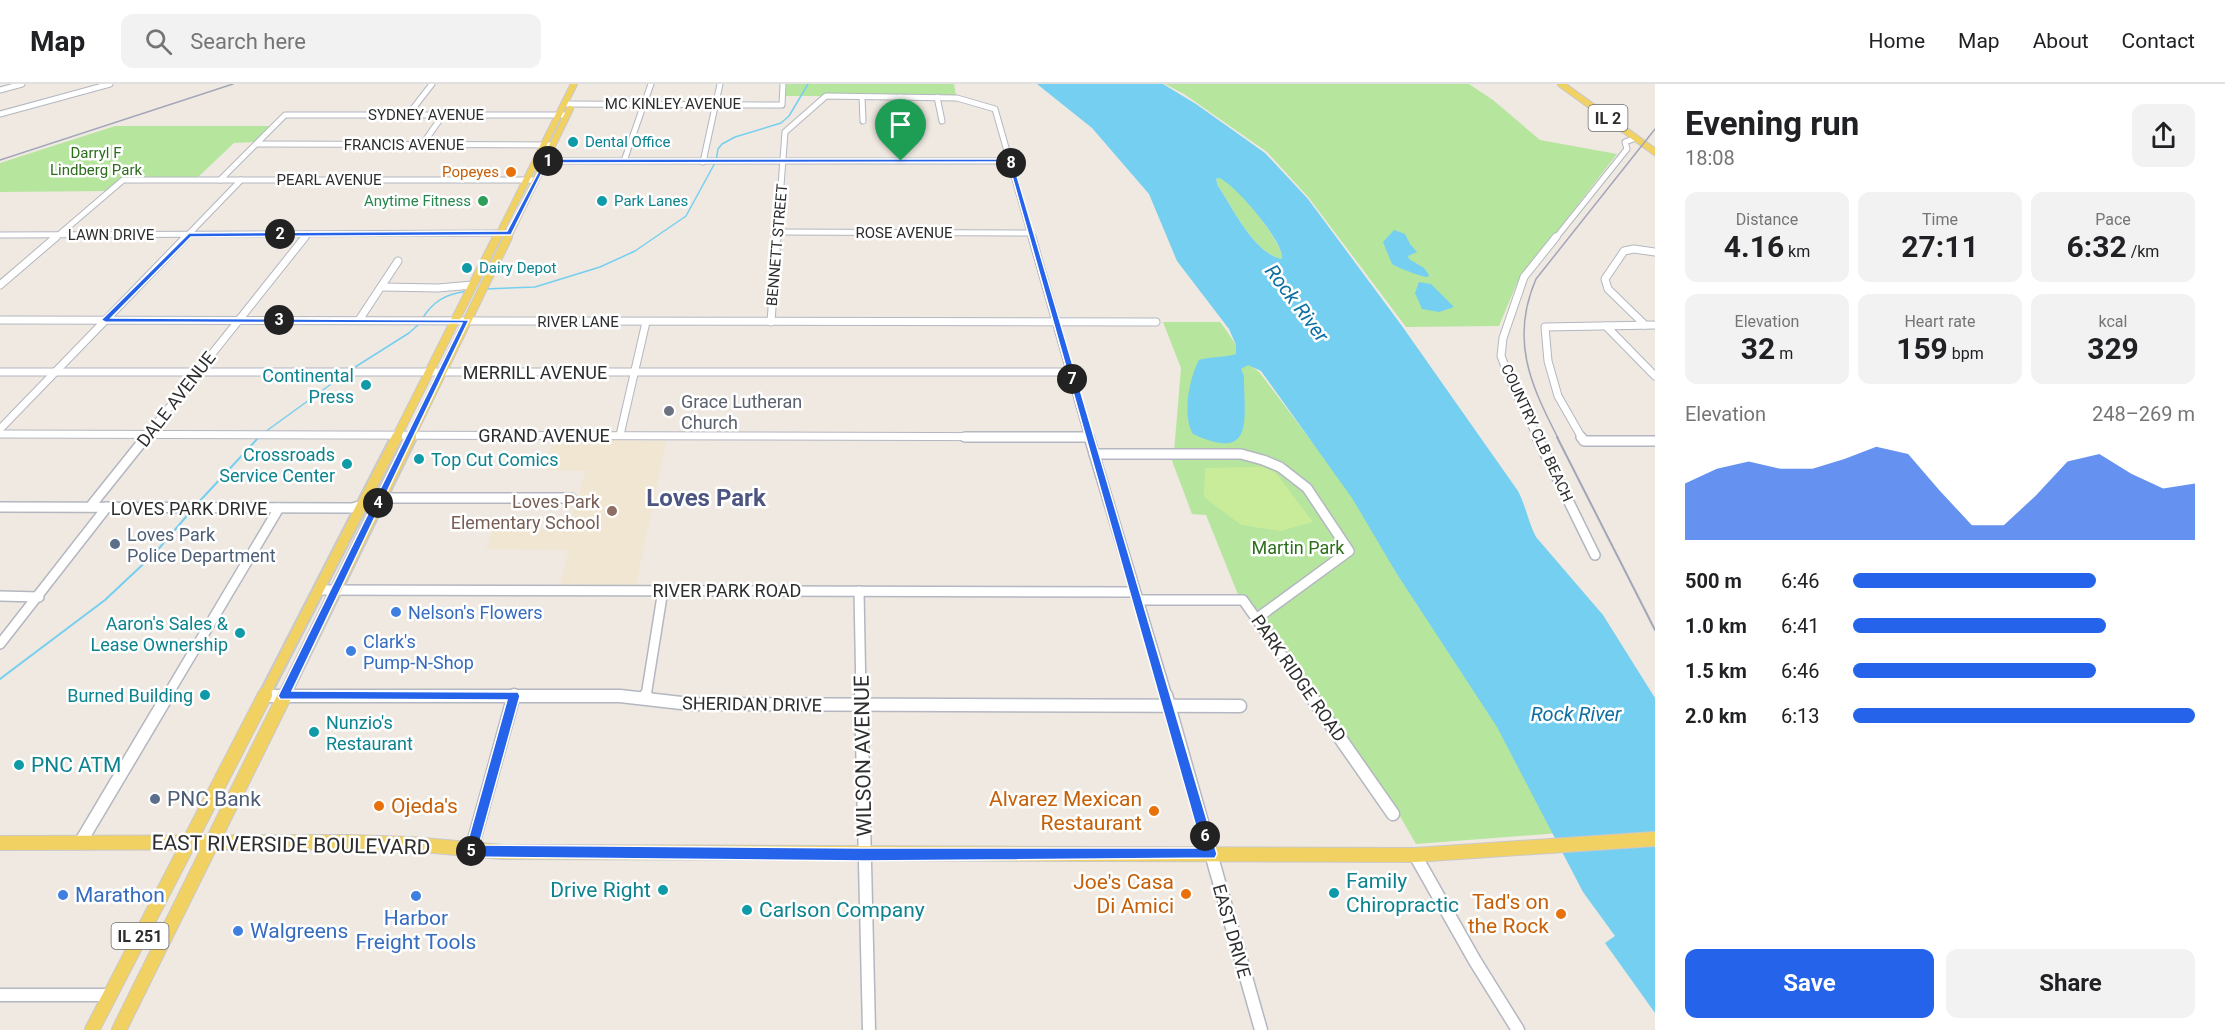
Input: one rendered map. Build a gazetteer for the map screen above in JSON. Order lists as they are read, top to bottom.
{
  "streets": {
    "main road": ["IL 2", "EAST RIVERSIDE BOULEVARD", "IL 251"],
    "street": [
      "MC KINLEY AVENUE",
      "SYDNEY AVENUE",
      "FRANCIS AVENUE",
      "PEARL AVENUE",
      "ROSE AVENUE",
      "LAWN DRIVE",
      "BENNETT STREET",
      "RIVER LANE",
      "MERRILL AVENUE",
      "DALE AVENUE",
      "COUNTRY CLB BEACH",
      "GRAND AVENUE",
      "LOVES PARK DRIVE",
      "RIVER PARK ROAD",
      "PARK RIDGE ROAD",
      "SHERIDAN DRIVE",
      "WILSON AVENUE",
      "EAST DRIVE"
    ]
  },
  "crossings": [
    ["MC KINLEY AVENUE", "IL 251"],
    ["SYDNEY AVENUE", "FRANCIS AVENUE"],
    ["SYDNEY AVENUE", "IL 251"],
    ["IL 2", "COUNTRY CLB BEACH"],
    ["FRANCIS AVENUE", "IL 251"],
    ["PEARL AVENUE", "LAWN DRIVE"],
    ["PEARL AVENUE", "IL 251"],
    ["ROSE AVENUE", "BENNETT STREET"],
    ["ROSE AVENUE", "EAST DRIVE"],
    ["LAWN DRIVE", "DALE AVENUE"],
    ["LAWN DRIVE", "IL 251"],
    ["BENNETT STREET", "RIVER LANE"],
    ["RIVER LANE", "DALE AVENUE"],
    ["RIVER LANE", "EAST DRIVE"],
    ["RIVER LANE", "IL 251"],
    ["MERRILL AVENUE", "DALE AVENUE"],
    ["MERRILL AVENUE", "EAST DRIVE"],
    ["MERRILL AVENUE", "IL 251"],
    ["DALE AVENUE", "GRAND AVENUE"],
    ["DALE AVENUE", "LOVES PARK DRIVE"],
    ["GRAND AVENUE", "EAST DRIVE"],
    ["GRAND AVENUE", "IL 251"],
    ["LOVES PARK DRIVE", "IL 251"],
    ["RIVER PARK ROAD", "PARK RIDGE ROAD"],
    ["RIVER PARK ROAD", "WILSON AVENUE"],
    ["RIVER PARK ROAD", "EAST DRIVE"],
    ["RIVER PARK ROAD", "IL 251"],
    ["PARK RIDGE ROAD", "EAST DRIVE"],
    ["SHERIDAN DRIVE", "WILSON AVENUE"],
    ["SHERIDAN DRIVE", "EAST DRIVE"],
    ["SHERIDAN DRIVE", "IL 251"],
    ["WILSON AVENUE", "EAST RIVERSIDE BOULEVARD"],
    ["EAST RIVERSIDE BOULEVARD", "EAST DRIVE"],
    ["EAST RIVERSIDE BOULEVARD", "IL 251"]
  ],
  "districts": ["Loves Park"],
  "water": ["Rock River"],
  "parks": ["Darryl F Lindberg Park", "Martin Park"],
  "places": [
    "Dental Office",
    "Popeyes",
    "Anytime Fitness",
    "Park Lanes",
    "Dairy Depot",
    "Continental Press",
    "Grace Lutheran Church",
    "Top Cut Comics",
    "Crossroads Service Center",
    "Loves Park Elementary School",
    "Loves Park Police Department",
    "Nelson's Flowers",
    "Aaron's Sales & Lease Ownership",
    "Clark's Pump-N-Shop",
    "Burned Building",
    "Nunzio's Restaurant",
    "PNC ATM",
    "PNC Bank",
    "Ojeda's",
    "Alvarez Mexican Restaurant",
    "Drive Right",
    "Family Chiropractic",
    "Joe's Casa Di Amici",
    "Marathon",
    "Harbor Freight Tools",
    "Carlson Company",
    "Tad's on the Rock",
    "Walgreens"
  ],
  "page": {
    "header": "Map",
    "search": "Search here",
    "nav": [
      "Home",
      "Map",
      "About",
      "Contact"
    ],
    "heading": ["Evening run", "18:08"],
    "pins": [
      "1",
      "8",
      "2",
      "3",
      "7",
      "4",
      "6",
      "5"
    ],
    "stats": [
      ["Distance", "4.16 km"],
      ["Time", "27:11"],
      ["Pace", "6:32 /km"],
      ["Elevation", "32 m"],
      ["Heart rate", "159 bpm"],
      ["kcal", "329"]
    ],
    "chart": ["Elevation", "248–269 m"],
    "list": [
      {
        "name": "500 m",
        "note": "6:46"
      },
      {
        "name": "1.0 km",
        "note": "6:41"
      },
      {
        "name": "1.5 km",
        "note": "6:46"
      },
      {
        "name": "2.0 km",
        "note": "6:13"
      }
    ],
    "buttons": ["Save", "Share"]
  }
}
